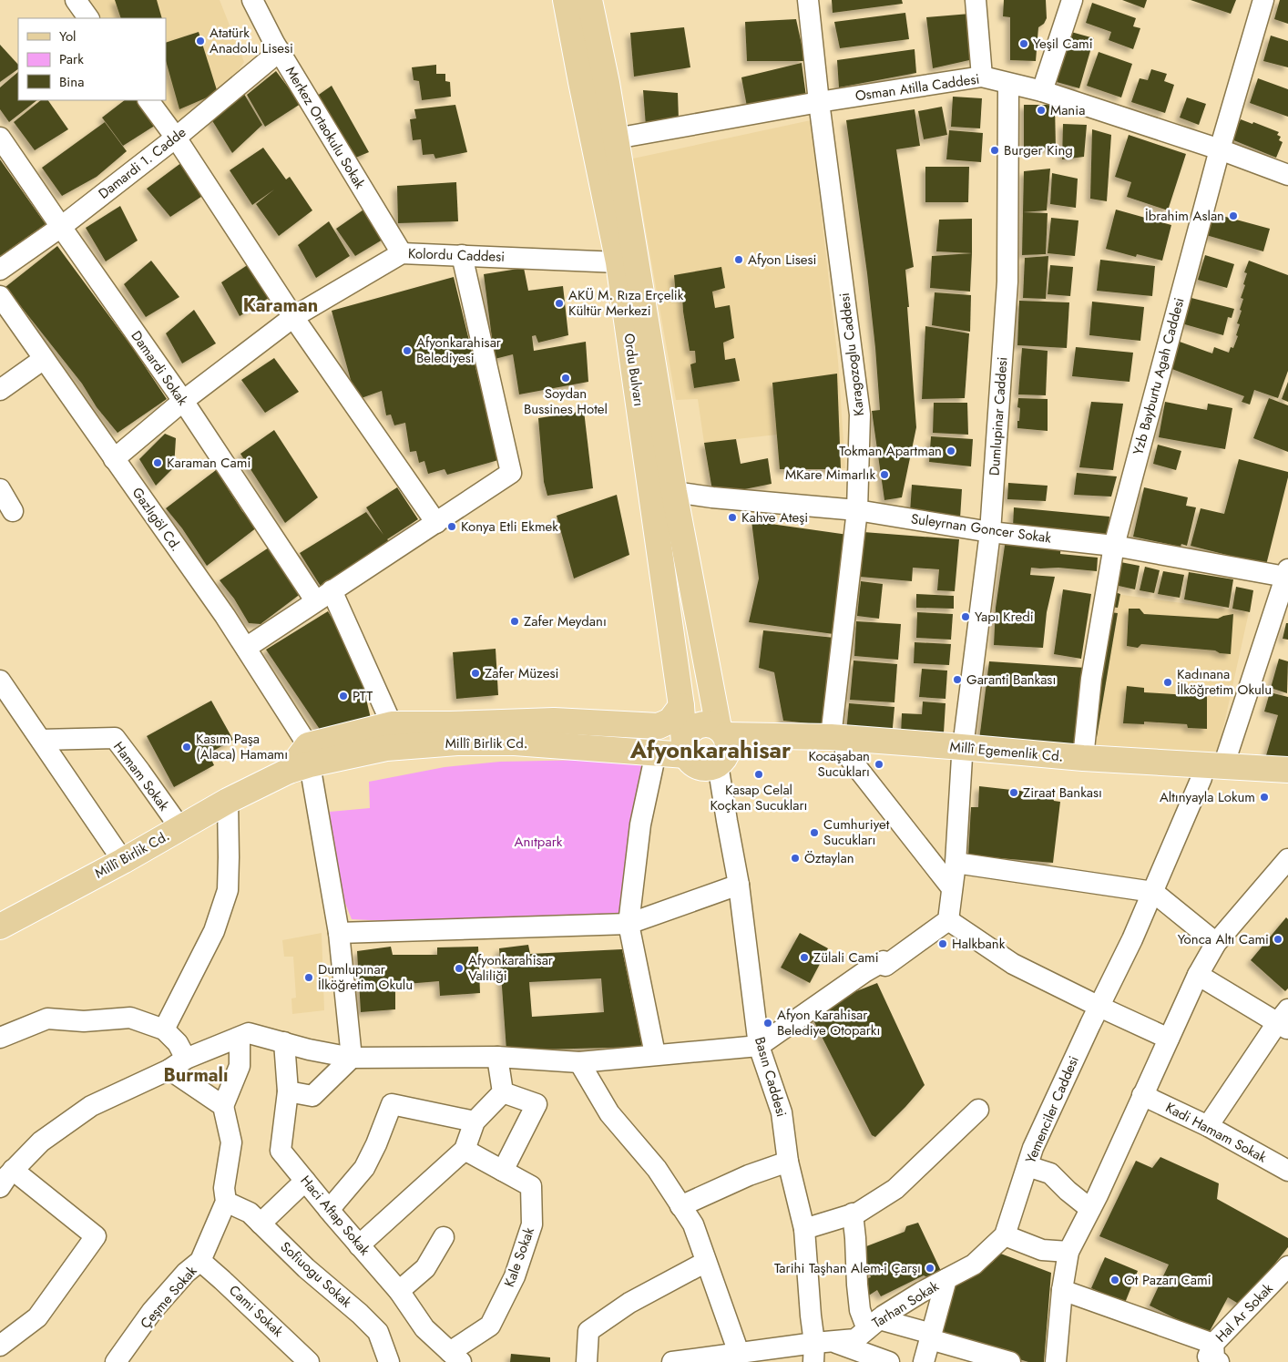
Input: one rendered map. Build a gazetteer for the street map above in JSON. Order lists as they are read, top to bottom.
{
  "streets": {
    "main road": ["Ordu Bulvarı", "Millî Birlik Cd.", "Millî Egemenlik Cd."],
    "street": [
      "Osman Atilla Caddesi",
      "Merkez Ortaokulu Sokak",
      "Damardi 1. Cadde",
      "Kolordu Caddesi",
      "Karagozoglu Caddesi",
      "Damardi Sokak",
      "Yzb Bayburtu Agah Caddesi",
      "Dumlupinar Caddesi",
      "Gazlıgöl Cd.",
      "Suleyrnan Goncer Sokak",
      "Hamam Sokak",
      "Basın Caddesi",
      "Yemenciler Caddesi",
      "Kadi Hamam Sokak",
      "Haci Aftap Sokak",
      "Kale Sokak",
      "Sofiuogu Sokak",
      "Çeşme Sokak",
      "Tarhan Sokak",
      "Cami Sokak",
      "Hal Ar Sokak"
    ]
  },
  "crossings": [
    ["Osman Atilla Caddesi", "Karagozoglu Caddesi"],
    ["Osman Atilla Caddesi", "Ordu Bulvarı"],
    ["Osman Atilla Caddesi", "Yzb Bayburtu Agah Caddesi"],
    ["Osman Atilla Caddesi", "Dumlupinar Caddesi"],
    ["Merkez Ortaokulu Sokak", "Damardi 1. Cadde"],
    ["Merkez Ortaokulu Sokak", "Kolordu Caddesi"],
    ["Damardi 1. Cadde", "Damardi Sokak"],
    ["Kolordu Caddesi", "Damardi Sokak"],
    ["Kolordu Caddesi", "Ordu Bulvarı"],
    ["Kolordu Caddesi", "Gazlıgöl Cd."],
    ["Karagozoglu Caddesi", "Suleyrnan Goncer Sokak"],
    ["Karagozoglu Caddesi", "Millî Egemenlik Cd."],
    ["Damardi Sokak", "Millî Birlik Cd."],
    ["Ordu Bulvarı", "Suleyrnan Goncer Sokak"],
    ["Ordu Bulvarı", "Millî Birlik Cd."],
    ["Ordu Bulvarı", "Millî Egemenlik Cd."],
    ["Ordu Bulvarı", "Basın Caddesi"],
    ["Yzb Bayburtu Agah Caddesi", "Suleyrnan Goncer Sokak"],
    ["Yzb Bayburtu Agah Caddesi", "Millî Egemenlik Cd."],
    ["Dumlupinar Caddesi", "Suleyrnan Goncer Sokak"],
    ["Dumlupinar Caddesi", "Millî Egemenlik Cd."],
    ["Gazlıgöl Cd.", "Millî Birlik Cd."],
    ["Millî Birlik Cd.", "Millî Egemenlik Cd."],
    ["Millî Birlik Cd.", "Hamam Sokak"],
    ["Millî Birlik Cd.", "Basın Caddesi"],
    ["Millî Egemenlik Cd.", "Basın Caddesi"],
    ["Millî Egemenlik Cd.", "Yemenciler Caddesi"],
    ["Basın Caddesi", "Tarhan Sokak"],
    ["Yemenciler Caddesi", "Tarhan Sokak"],
    ["Haci Aftap Sokak", "Kale Sokak"],
    ["Sofiuogu Sokak", "Çeşme Sokak"],
    ["Çeşme Sokak", "Cami Sokak"]
  ],
  "districts": ["Karaman", "Afyonkarahisar", "Burmalı"],
  "parks": ["Anıtpark"],
  "places": [
    "Atatürk Anadolu Lisesi",
    "Yeşil Cami",
    "Mania",
    "Burger King",
    "İbrahim Aslan",
    "Afyon Lisesi",
    "AKÜ M. Rıza Erçelik Kültür Merkezi",
    "Afyonkarahisar Belediyesi",
    "Soydan Bussines Hotel",
    "Tokman Apartman",
    "Karaman Cami",
    "MKare Mimarlık",
    "Kahve Ateşi",
    "Konya Etli Ekmek",
    "Yapı Kredi",
    "Zafer Meydanı",
    "Zafer Müzesi",
    "Garanti Bankası",
    "Kadınana İlköğretim Okulu",
    "PTT",
    "Kasım Paşa (Alaca) Hamamı",
    "Kocaşaban Sucukları",
    "Kasap Celal Koçkan Sucukları",
    "Ziraat Bankası",
    "Altınyayla Lokum",
    "Cumhuriyet Sucukları",
    "Öztaylan",
    "Yonca Altı Cami",
    "Halkbank",
    "Zülali Cami",
    "Afyonkarahisar Valiliği",
    "Dumlupınar İlköğretim Okulu",
    "Afyon Karahisar Belediye Otoparkı",
    "Tarihi Taşhan Alem-i Çarşı",
    "Ot Pazarı Cami"
  ],
  "legend": ["Yol", "Park", "Bina"]
}
